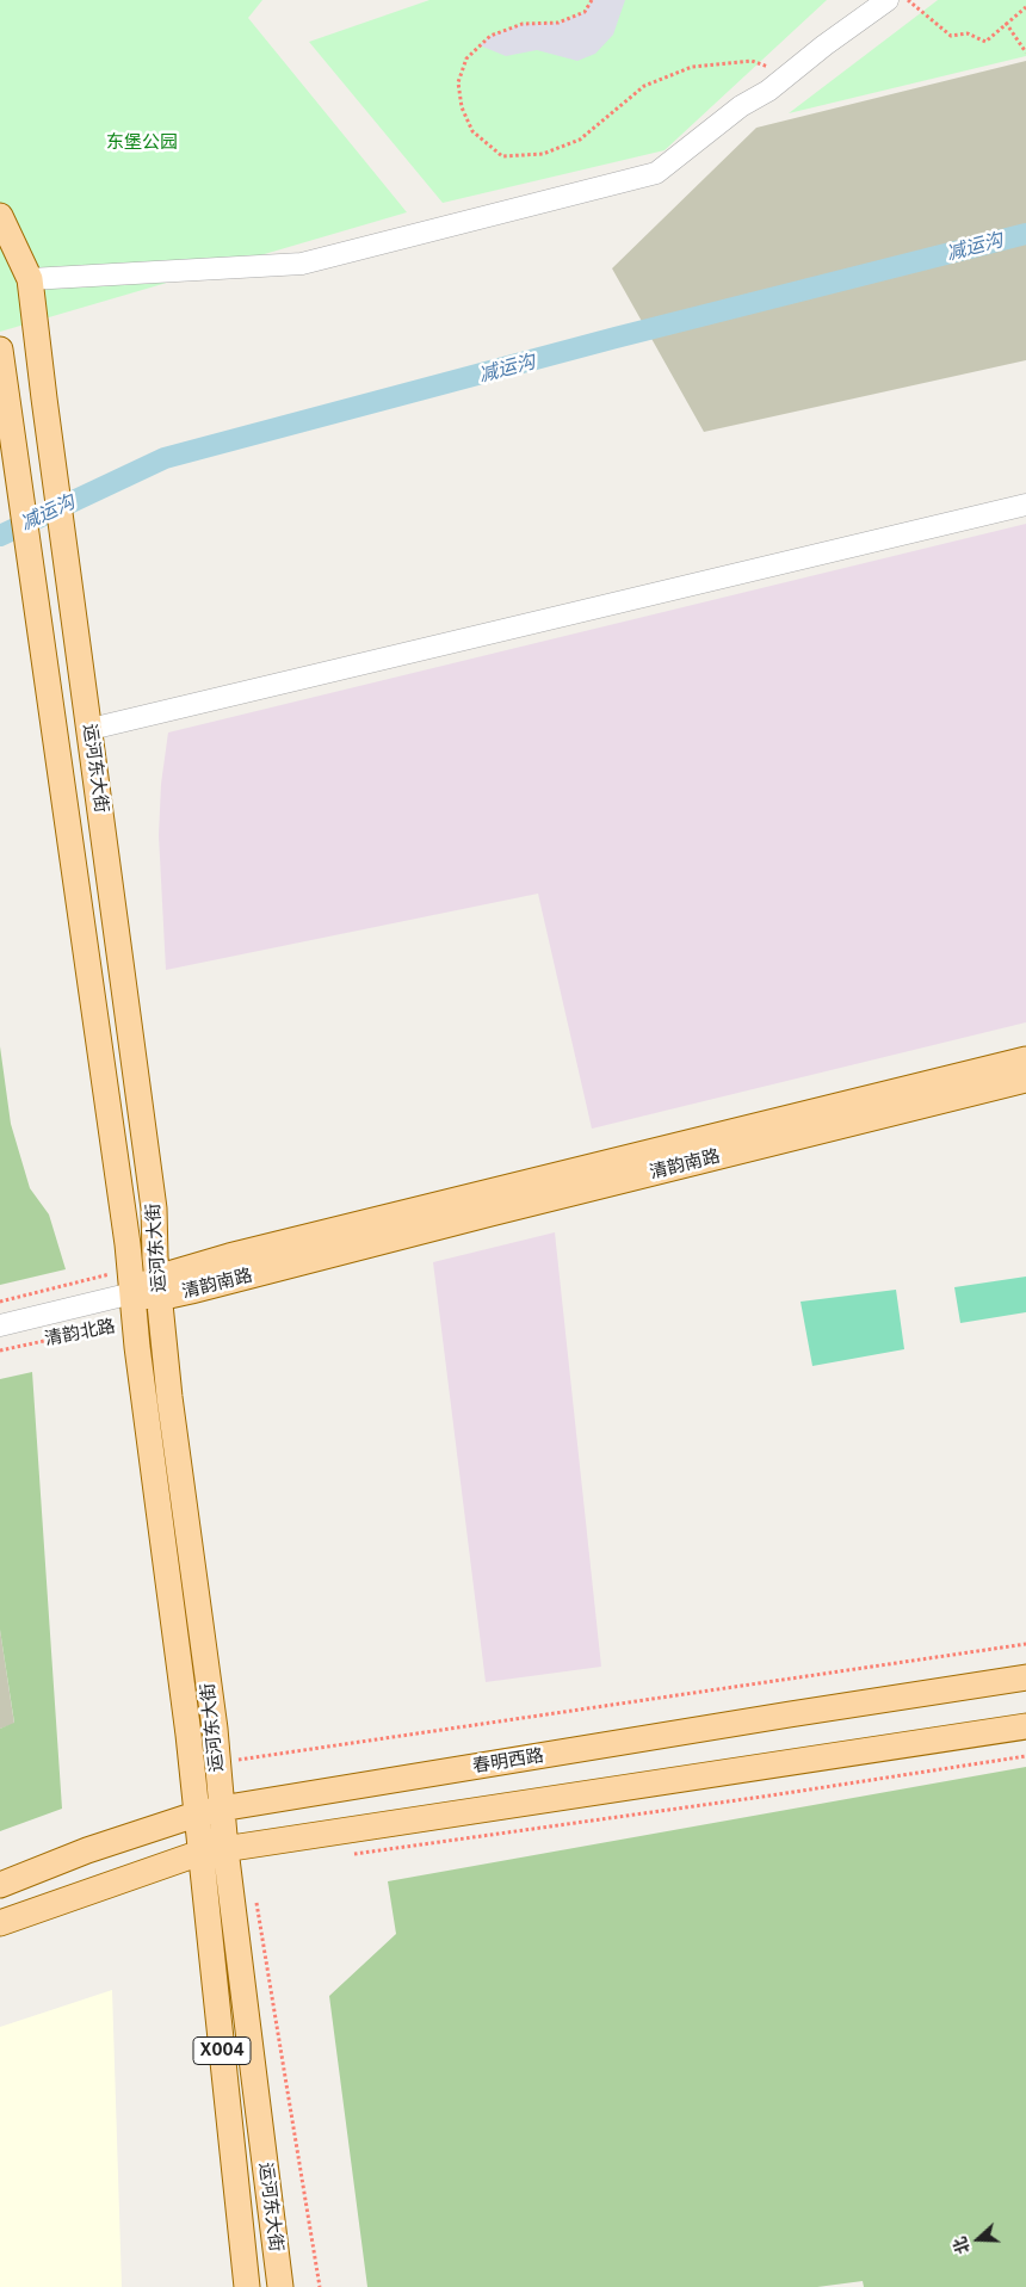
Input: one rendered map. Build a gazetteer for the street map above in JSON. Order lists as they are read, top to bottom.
{
  "streets": {
    "main road": [
      "运河东大街",
      "清韵南路",
      "春明西路",
      "X004"
    ],
    "street": ["清韵北路"]
  },
  "crossings": [
    ["运河东大街", "清韵南路"],
    ["运河东大街", "清韵北路"],
    ["运河东大街", "春明西路"],
    ["清韵南路", "清韵北路"]
  ],
  "water": ["减运沟"],
  "parks": ["东堡公园"],
  "north": "left"
}
